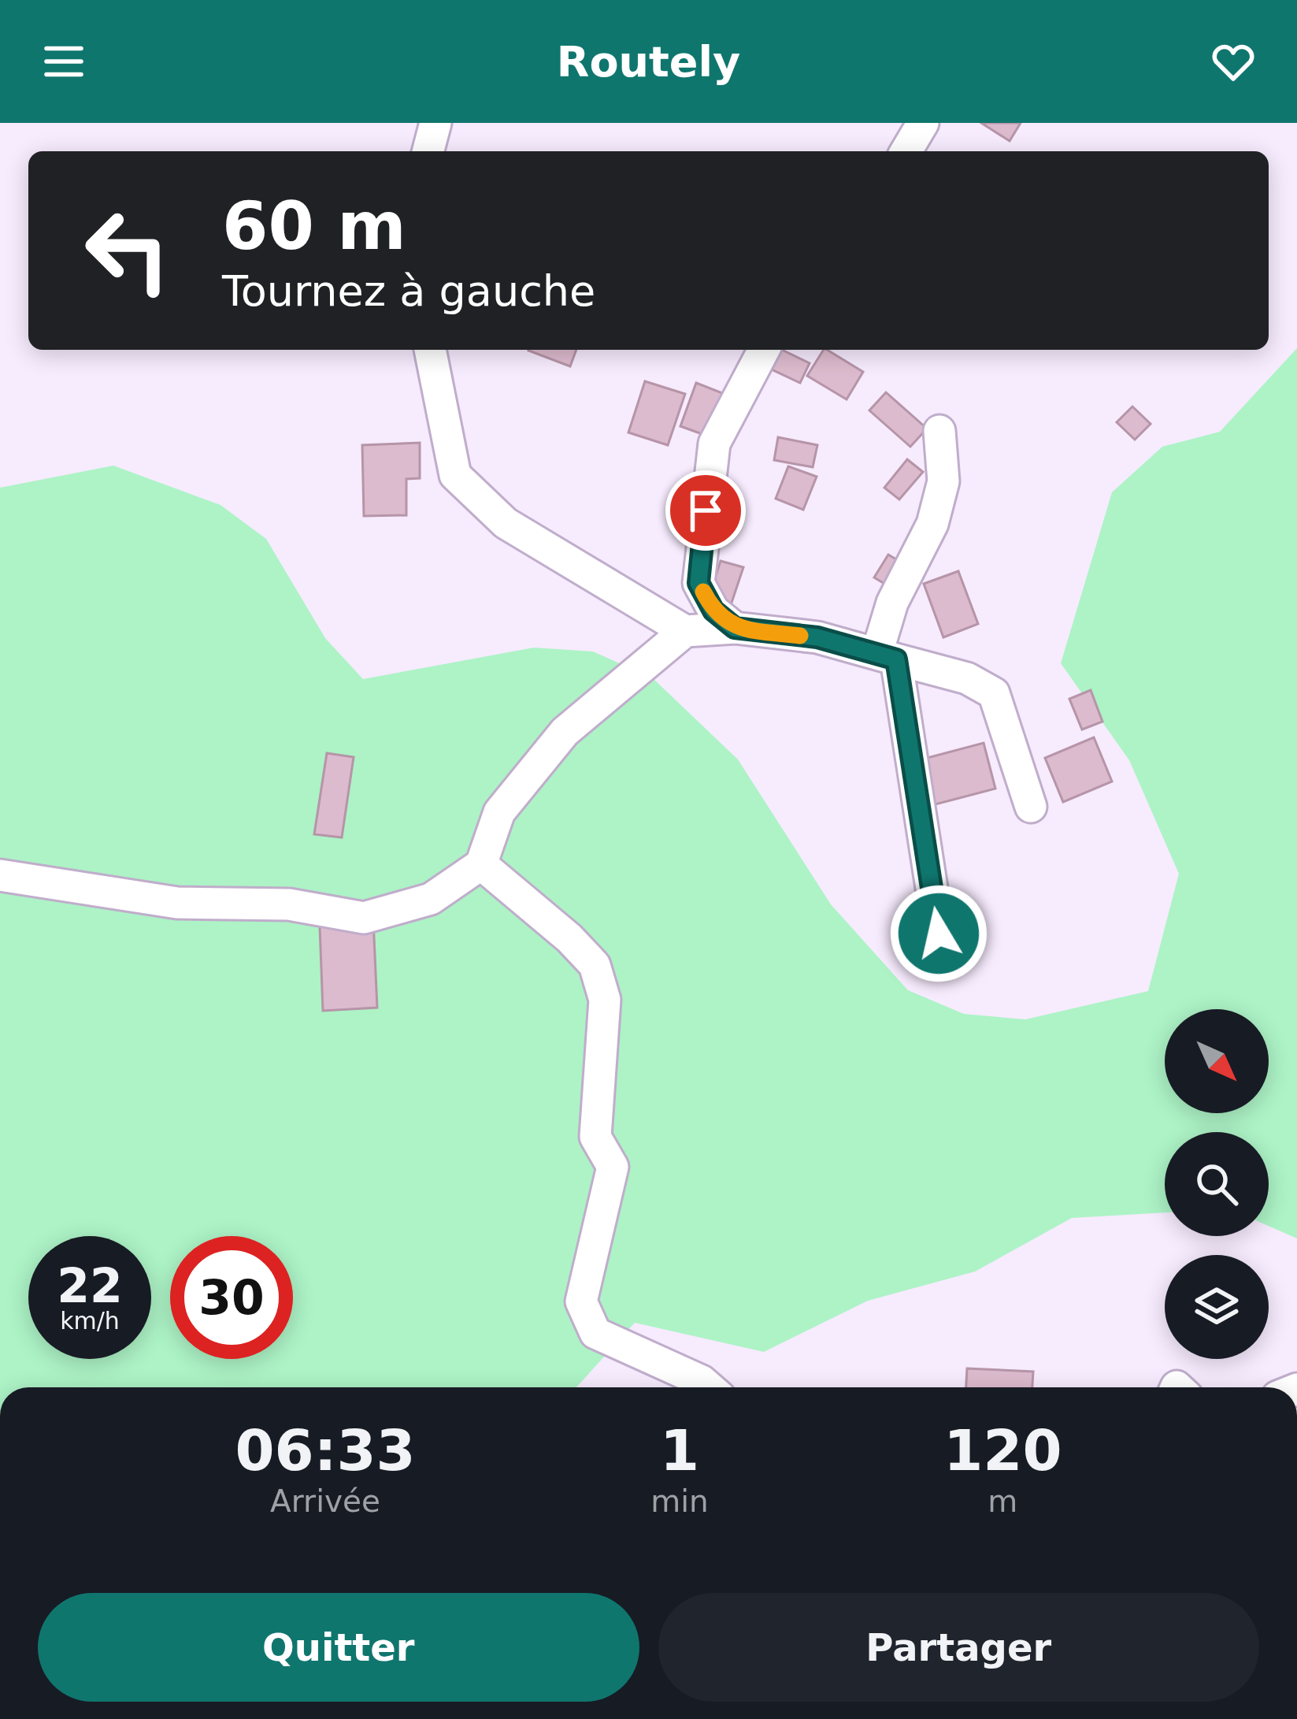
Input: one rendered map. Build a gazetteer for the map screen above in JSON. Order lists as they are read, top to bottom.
{
  "north": "bottom right",
  "page": {
    "header": "Routely",
    "turn": ["60 m", "Tournez à gauche"],
    "speed": "22 km/h",
    "limit": "30",
    "eta": [
      "06:33",
      "Arrivée",
      "1",
      "min",
      "120",
      "m"
    ],
    "buttons": ["Quitter", "Partager"]
  }
}
